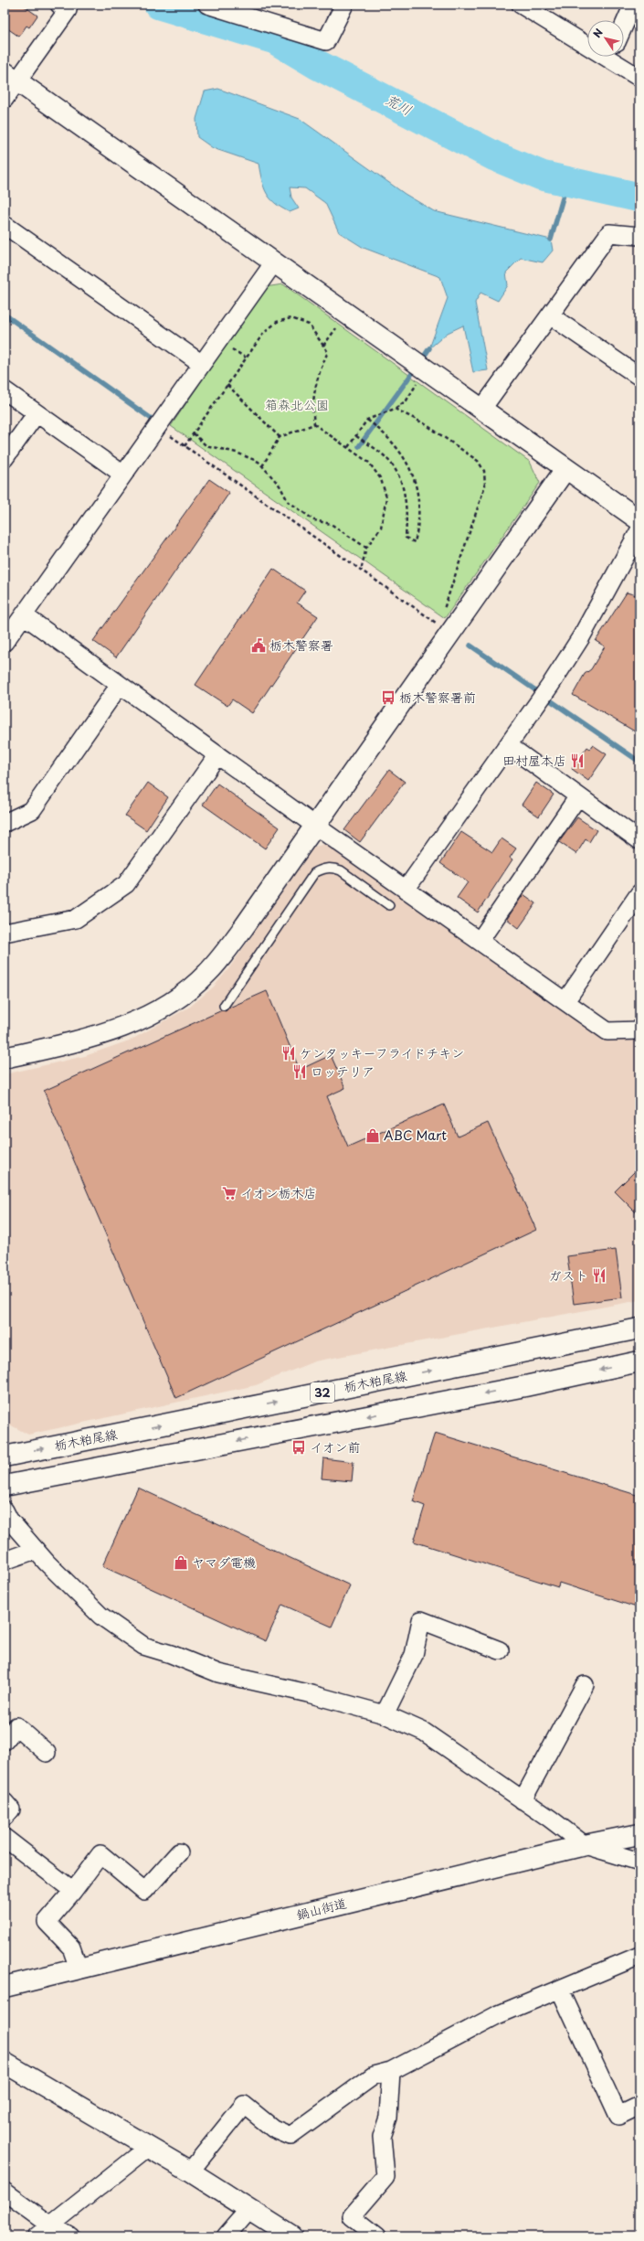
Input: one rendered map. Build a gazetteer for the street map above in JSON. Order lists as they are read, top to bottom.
{
  "streets": {
    "street": ["栃木粕尾線", "32", "鍋山街道"]
  },
  "water": ["荒川"],
  "parks": ["箱森北公園"],
  "places": {
    "public building": ["栃木警察署"],
    "bus stop": ["栃木警察署前", "イオン前"],
    "restaurant": [
      "田村屋本店",
      "ケンタッキーフライドチキン",
      "ロッテリア",
      "ガスト"
    ],
    "shop": ["ABC Mart", "ヤマダ電機"],
    "supermarket": ["イオン栃木店"]
  },
  "north": "top left"
}
